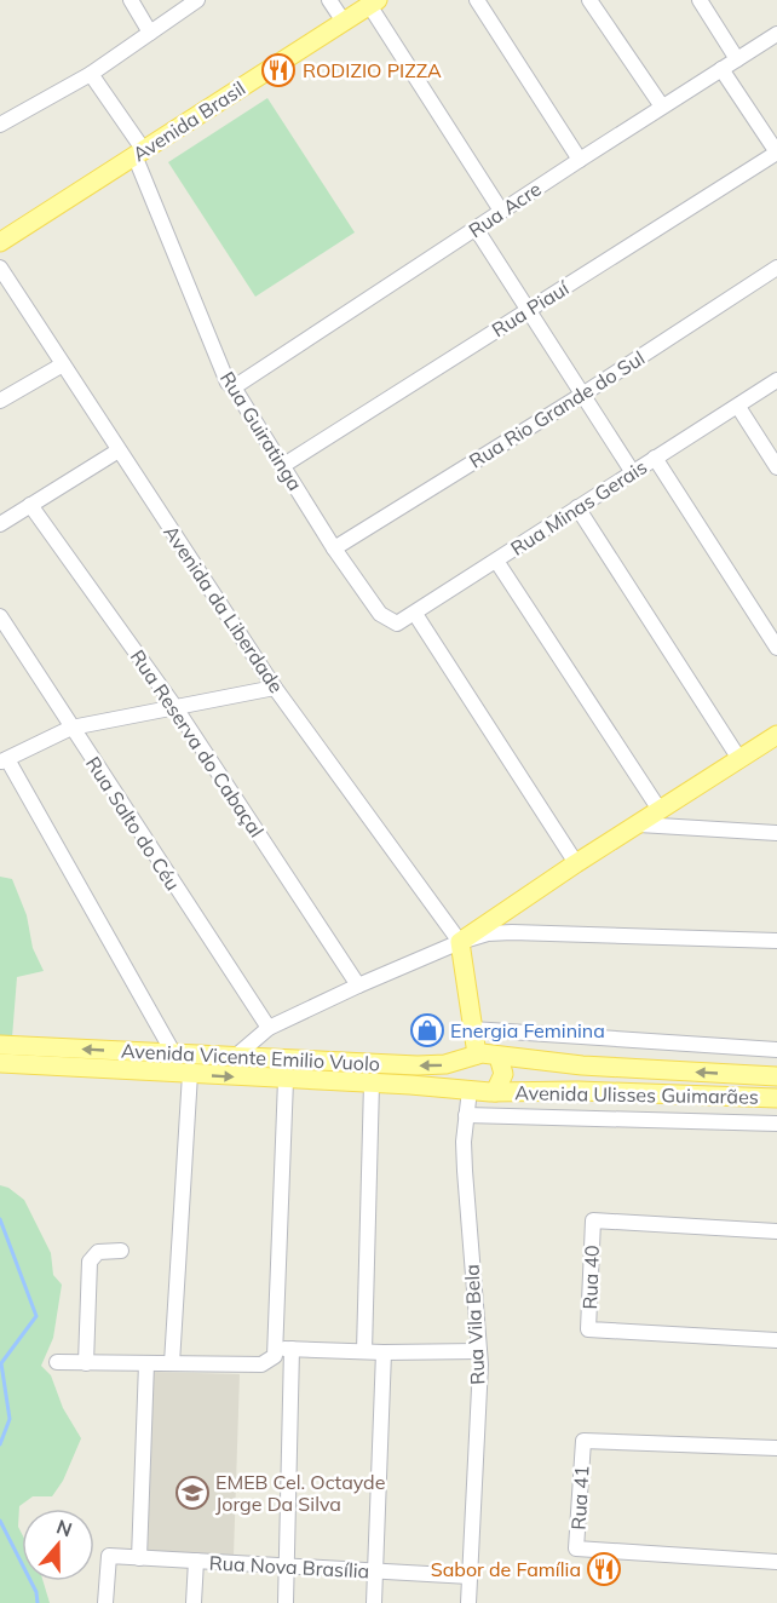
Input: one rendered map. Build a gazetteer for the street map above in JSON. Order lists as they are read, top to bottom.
{
  "streets": {
    "main road": ["Avenida Brasil", "Avenida Vicente Emilio Vuolo", "Avenida Ulisses Guimarães"],
    "street": [
      "Rua Acre",
      "Rua Piauí",
      "Rua Rio Grande do Sul",
      "Rua Guiratinga",
      "Rua Minas Gerais",
      "Avenida da Liberdade",
      "Rua Reserva do Cabaçal",
      "Rua Salto do Céu",
      "Rua 40",
      "Rua Vila Bela",
      "Rua 41",
      "Rua Nova Brasília"
    ]
  },
  "crossings": [
    ["Avenida Brasil", "Rua Guiratinga"],
    ["Rua Acre", "Rua Guiratinga"],
    ["Rua Piauí", "Rua Guiratinga"],
    ["Rua Rio Grande do Sul", "Rua Guiratinga"],
    ["Rua Guiratinga", "Rua Minas Gerais"],
    ["Avenida Vicente Emilio Vuolo", "Avenida Ulisses Guimarães"],
    ["Avenida Vicente Emilio Vuolo", "Rua Vila Bela"],
    ["Avenida Ulisses Guimarães", "Rua Vila Bela"],
    ["Rua Vila Bela", "Rua Nova Brasília"]
  ],
  "places": {
    "restaurant": ["RODIZIO PIZZA", "Sabor de Família"],
    "shop": ["Energia Feminina"],
    "school or university": ["EMEB Cel. Octayde Jorge Da Silva"]
  },
  "north": "top"
}
